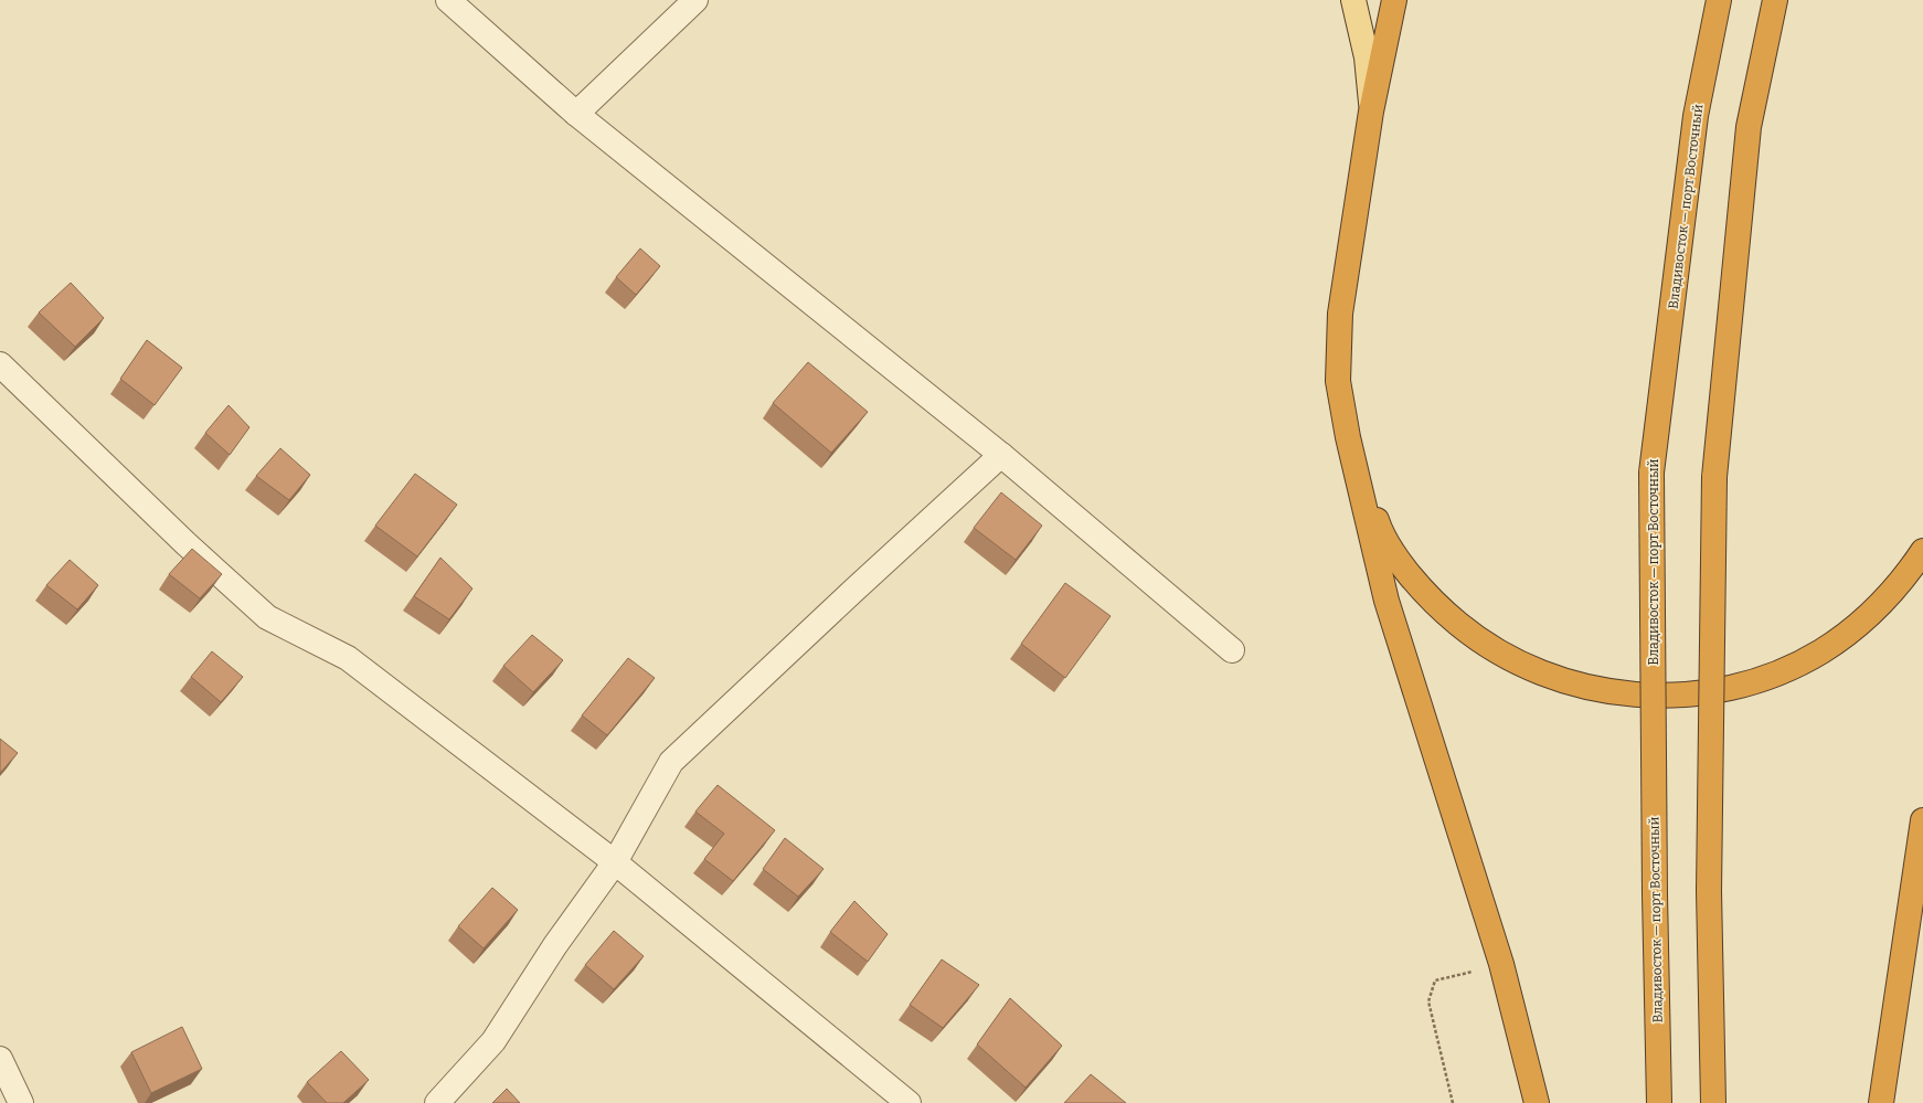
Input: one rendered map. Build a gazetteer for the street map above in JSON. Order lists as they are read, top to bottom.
{
  "streets": {
    "highway": ["Владивосток — порт Восточный"]
  }
}
